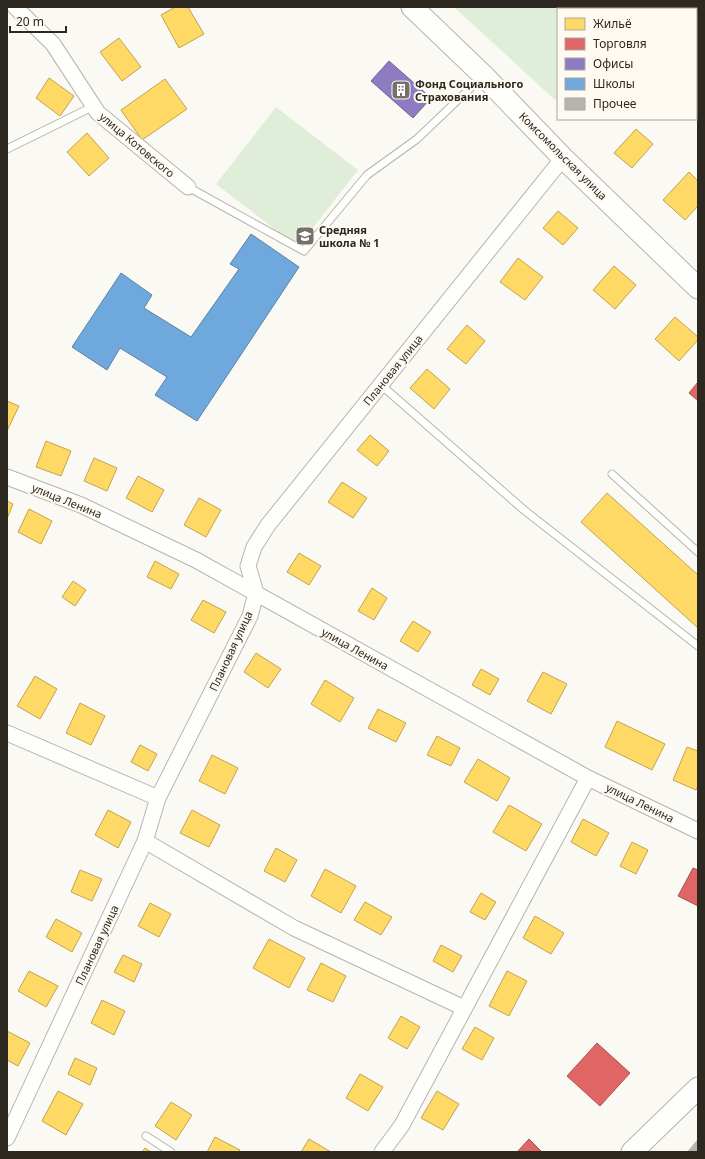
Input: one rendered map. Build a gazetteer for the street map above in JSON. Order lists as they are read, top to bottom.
{
  "streets": {
    "main road": ["Комсомольская улица"],
    "street": ["улица Котовского", "Плановая улица", "улица Ленина"]
  },
  "crossings": [
    ["Комсомольская улица", "Плановая улица"],
    ["Плановая улица", "улица Ленина"]
  ],
  "places": {
    "building": ["Фонд Социального Страхования"],
    "school or university": ["Средняя школа № 1"]
  },
  "legend": [
    "Жильё",
    "Торговля",
    "Офисы",
    "Школы",
    "Прочее"
  ],
  "scale_bar": "20 m"
}
